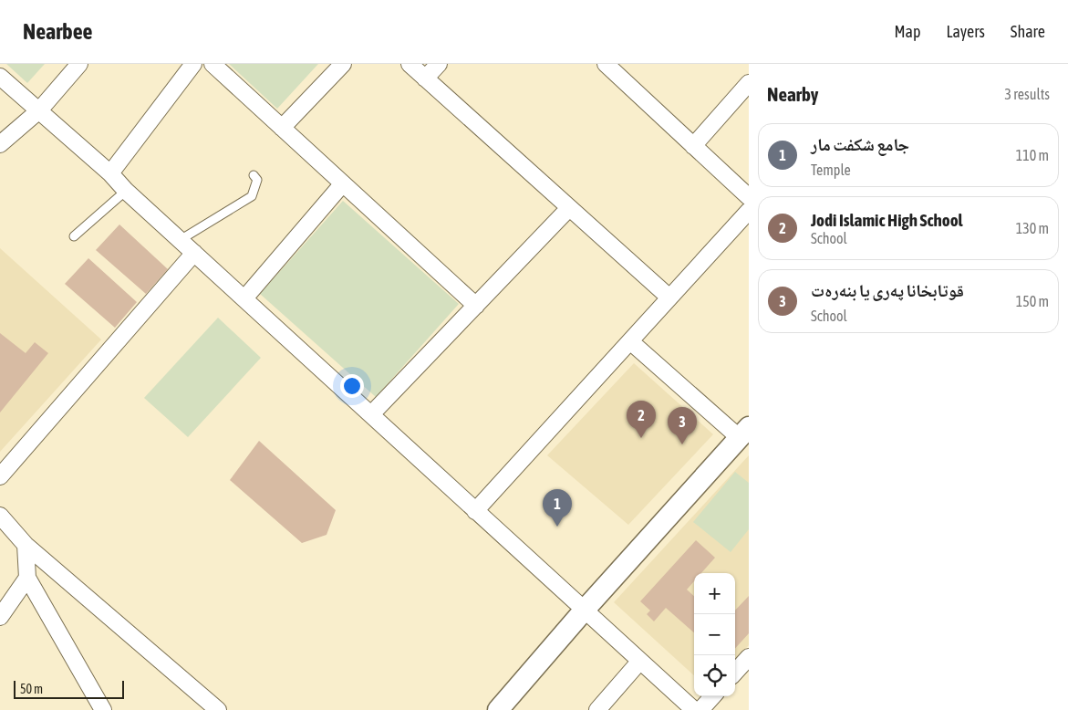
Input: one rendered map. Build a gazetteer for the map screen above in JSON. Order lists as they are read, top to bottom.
{
  "scale_bar": "50 m",
  "page": {
    "header": "Nearbee",
    "nav": ["Map", "Layers", "Share"],
    "heading": ["Nearby", "3 results"],
    "list": [
      {
        "mark": "1",
        "name": "جامع شكفت مار",
        "note": "Temple",
        "value": "110 m"
      },
      {
        "mark": "2",
        "name": "Jodi Islamic High School",
        "note": "School",
        "value": "130 m"
      },
      {
        "mark": "3",
        "name": "قوتابخانا پەری یا بنەرەت",
        "note": "School",
        "value": "150 m"
      }
    ],
    "pins": ["2", "3", "1"],
    "map_buttons": ["+", "−"],
    "scale": "50 m"
  }
}
